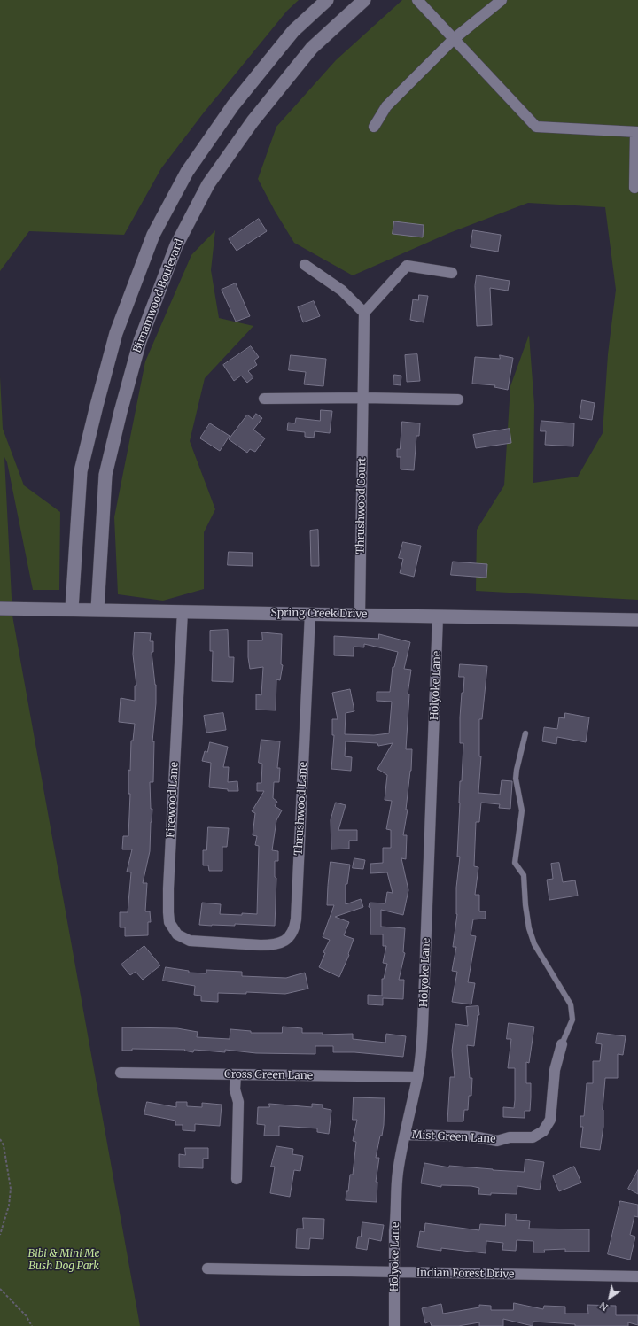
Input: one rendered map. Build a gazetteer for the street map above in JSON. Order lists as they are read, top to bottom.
{
  "streets": {
    "street": [
      "Birnamwood Boulevard",
      "Thrushwood Court",
      "Spring Creek Drive",
      "Holyoke Lane",
      "Firewood Lane",
      "Thrushwood Lane",
      "Cross Green Lane",
      "Mist Green Lane",
      "Indian Forest Drive"
    ]
  },
  "crossings": [
    ["Birnamwood Boulevard", "Spring Creek Drive"],
    ["Thrushwood Court", "Spring Creek Drive"],
    ["Spring Creek Drive", "Holyoke Lane"],
    ["Spring Creek Drive", "Firewood Lane"],
    ["Spring Creek Drive", "Thrushwood Lane"],
    ["Holyoke Lane", "Cross Green Lane"],
    ["Holyoke Lane", "Mist Green Lane"],
    ["Holyoke Lane", "Indian Forest Drive"],
    ["Firewood Lane", "Thrushwood Lane"]
  ],
  "parks": ["Bibi & Mini Me Bush Dog Park"],
  "north": "bottom left"
}
